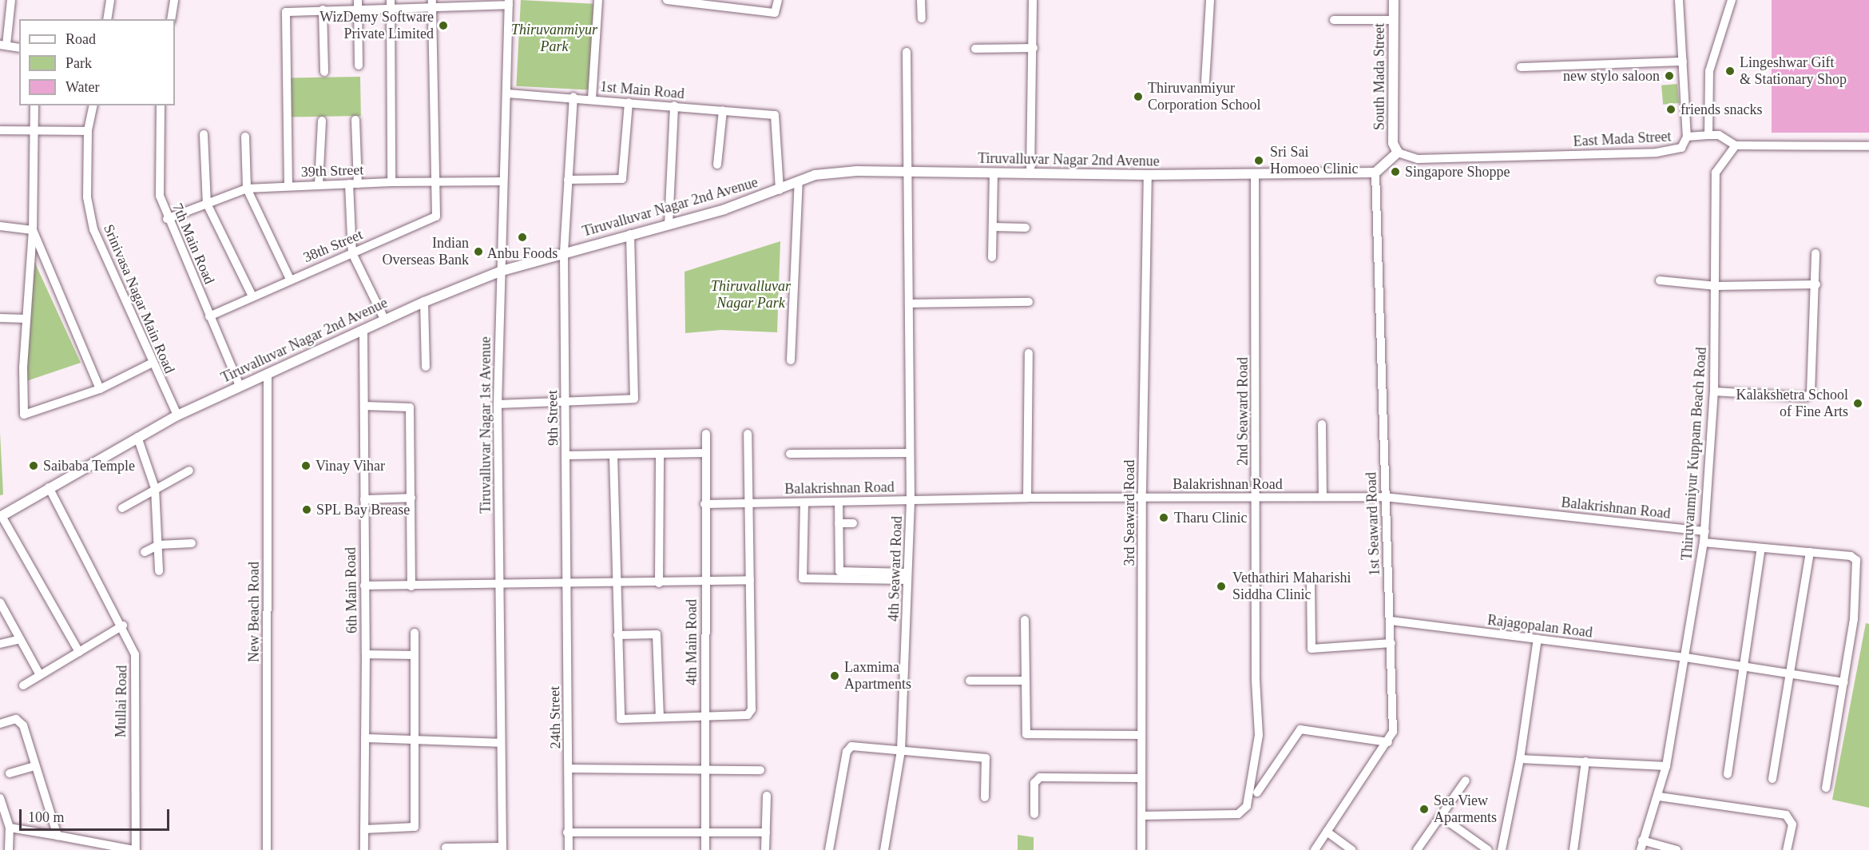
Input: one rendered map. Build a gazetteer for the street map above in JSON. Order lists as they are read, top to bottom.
{
  "streets": {
    "street": [
      "South Mada Street",
      "1st Main Road",
      "East Mada Street",
      "Tiruvalluvar Nagar 2nd Avenue",
      "39th Street",
      "7th Main Road",
      "38th Street",
      "Srinivasa Nagar Main Road",
      "2nd Seaward Road",
      "9th Street",
      "Tiruvalluvar Nagar 1st Avenue",
      "Thiruvanmiyur Kuppam Beach Road",
      "Balakrishnan Road",
      "3rd Seaward Road",
      "1st Seaward Road",
      "4th Seaward Road",
      "6th Main Road",
      "New Beach Road",
      "Rajagopalan Road",
      "4th Main Road",
      "Mullai Road",
      "24th Street"
    ]
  },
  "crossings": [
    ["South Mada Street", "East Mada Street"],
    ["1st Main Road", "Tiruvalluvar Nagar 2nd Avenue"],
    ["1st Main Road", "9th Street"],
    ["1st Main Road", "Tiruvalluvar Nagar 1st Avenue"],
    ["East Mada Street", "Thiruvanmiyur Kuppam Beach Road"],
    ["Tiruvalluvar Nagar 2nd Avenue", "7th Main Road"],
    ["Tiruvalluvar Nagar 2nd Avenue", "Srinivasa Nagar Main Road"],
    ["Tiruvalluvar Nagar 2nd Avenue", "2nd Seaward Road"],
    ["Tiruvalluvar Nagar 2nd Avenue", "9th Street"],
    ["Tiruvalluvar Nagar 2nd Avenue", "Tiruvalluvar Nagar 1st Avenue"],
    ["Tiruvalluvar Nagar 2nd Avenue", "3rd Seaward Road"],
    ["Tiruvalluvar Nagar 2nd Avenue", "1st Seaward Road"],
    ["Tiruvalluvar Nagar 2nd Avenue", "4th Seaward Road"],
    ["Tiruvalluvar Nagar 2nd Avenue", "6th Main Road"],
    ["Tiruvalluvar Nagar 2nd Avenue", "New Beach Road"],
    ["Tiruvalluvar Nagar 2nd Avenue", "Mullai Road"],
    ["39th Street", "7th Main Road"],
    ["39th Street", "38th Street"],
    ["39th Street", "Tiruvalluvar Nagar 1st Avenue"],
    ["7th Main Road", "38th Street"],
    ["2nd Seaward Road", "Balakrishnan Road"],
    ["2nd Seaward Road", "3rd Seaward Road"],
    ["9th Street", "24th Street"],
    ["Thiruvanmiyur Kuppam Beach Road", "Balakrishnan Road"],
    ["Thiruvanmiyur Kuppam Beach Road", "Rajagopalan Road"],
    ["Balakrishnan Road", "3rd Seaward Road"],
    ["Balakrishnan Road", "1st Seaward Road"],
    ["Balakrishnan Road", "4th Seaward Road"],
    ["Balakrishnan Road", "4th Main Road"],
    ["1st Seaward Road", "Rajagopalan Road"]
  ],
  "parks": ["Thiruvanmiyur Park", "Thiruvalluvar Nagar Park"],
  "places": [
    "WizDemy Software Private Limited",
    "Lingeshwar Gift & Stationary Shop",
    "new stylo saloon",
    "Thiruvanmiyur Corporation School",
    "friends snacks",
    "Sri Sai Homoeo Clinic",
    "Singapore Shoppe",
    "Anbu Foods",
    "Indian Overseas Bank",
    "Kalakshetra School of Fine Arts",
    "Saibaba Temple",
    "Vinay Vihar",
    "SPL Bay Brease",
    "Tharu Clinic",
    "Vethathiri Maharishi Siddha Clinic",
    "Laxmima Apartments",
    "Sea View Aparments"
  ],
  "legend": ["Road", "Park", "Water"],
  "scale_bar": "100 m"
}
